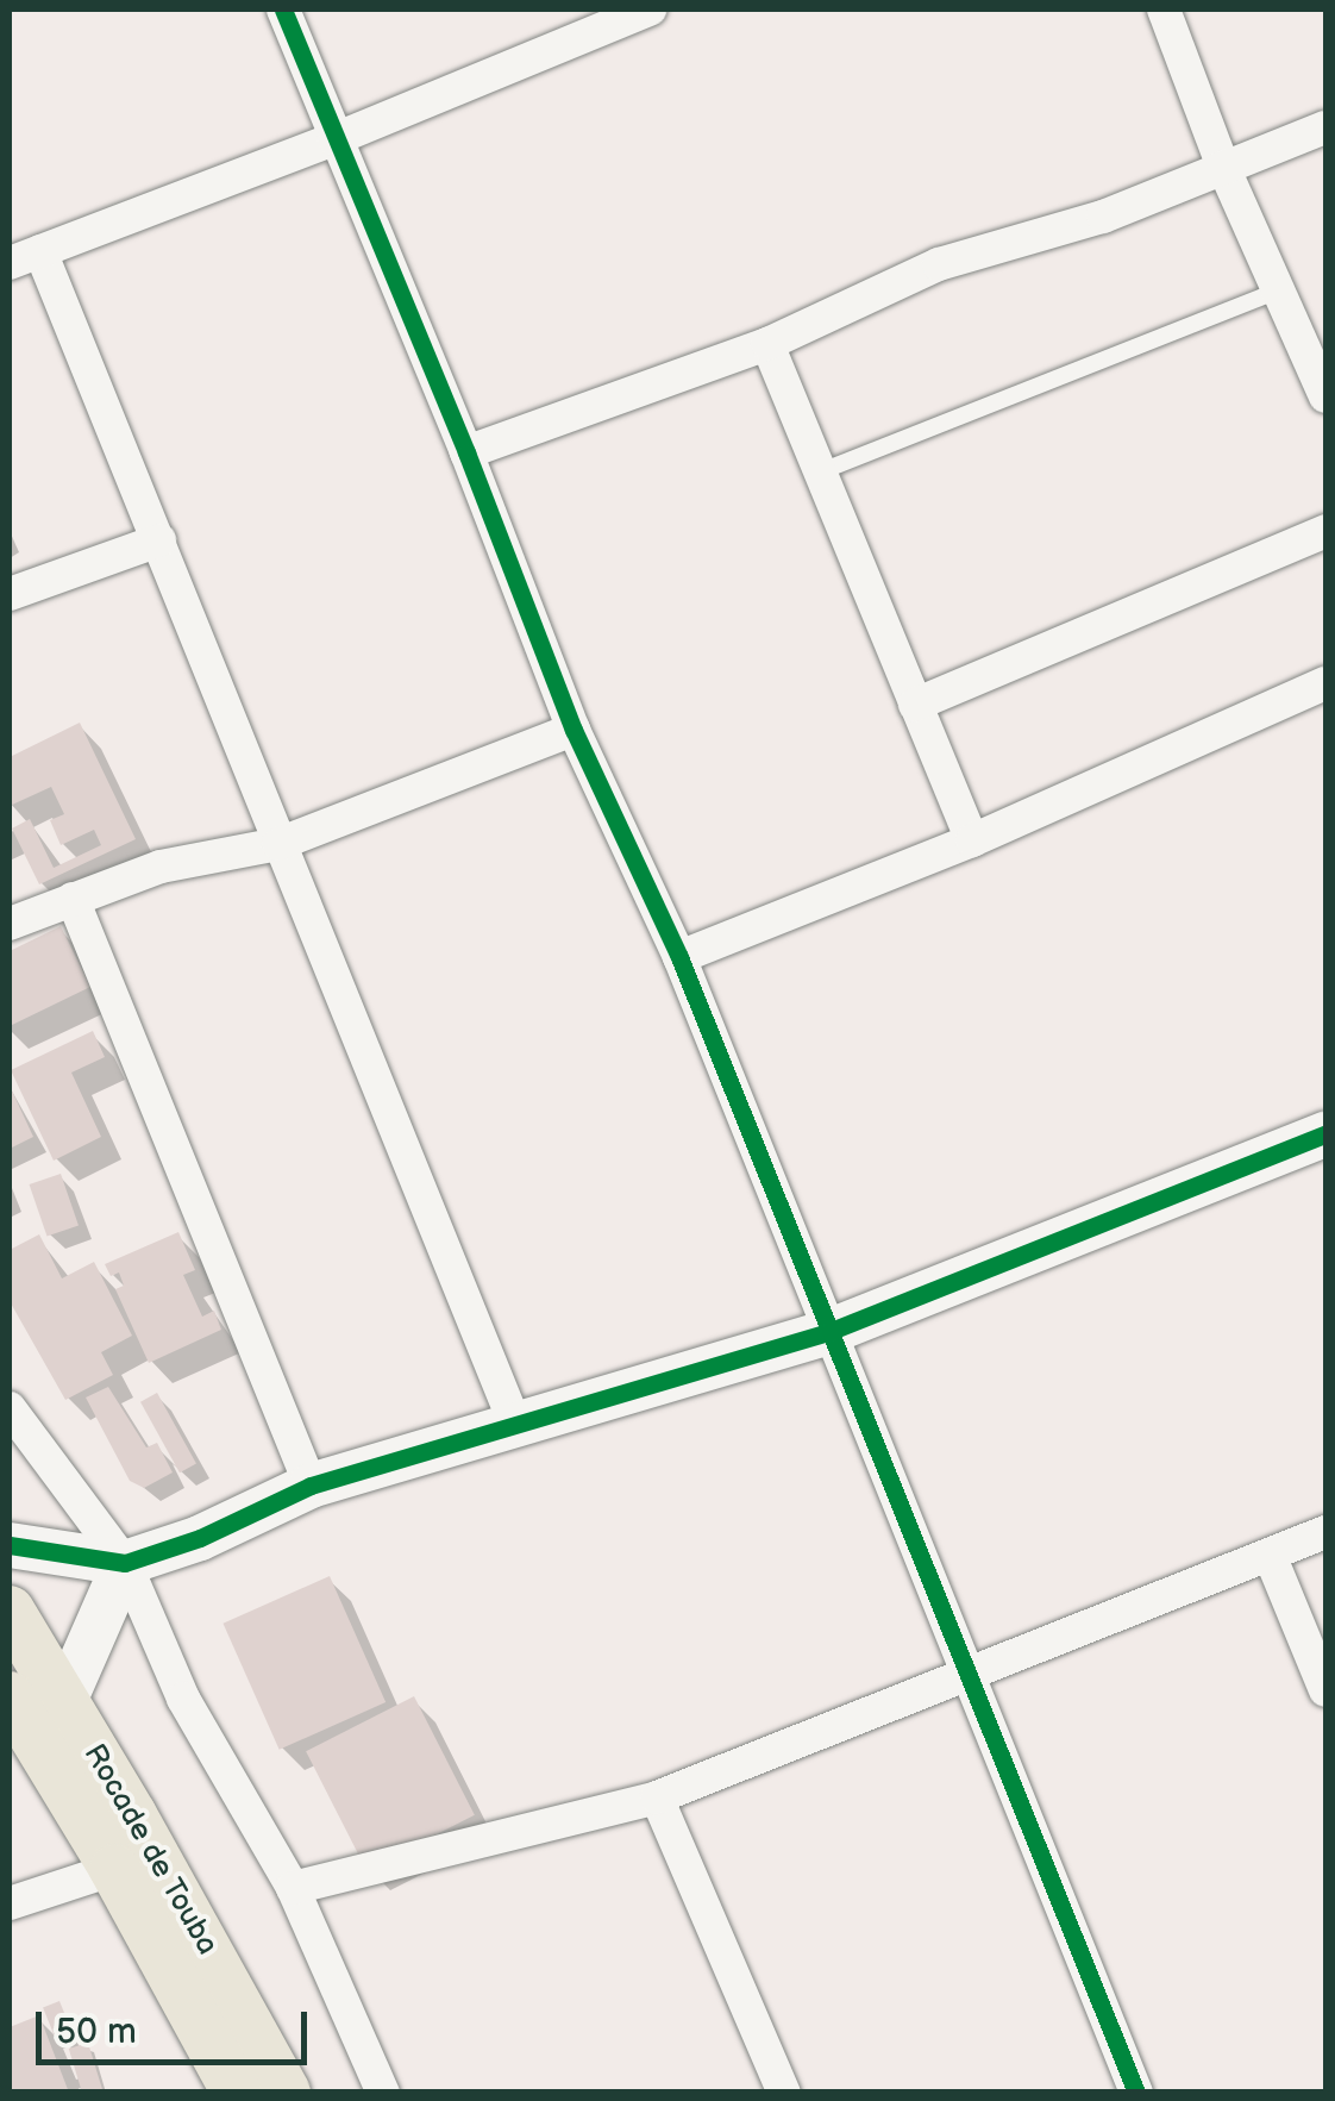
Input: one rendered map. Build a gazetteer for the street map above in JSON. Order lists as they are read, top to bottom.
{
  "streets": {
    "main road": ["Rocade de Touba"]
  },
  "scale_bar": "50 m"
}
